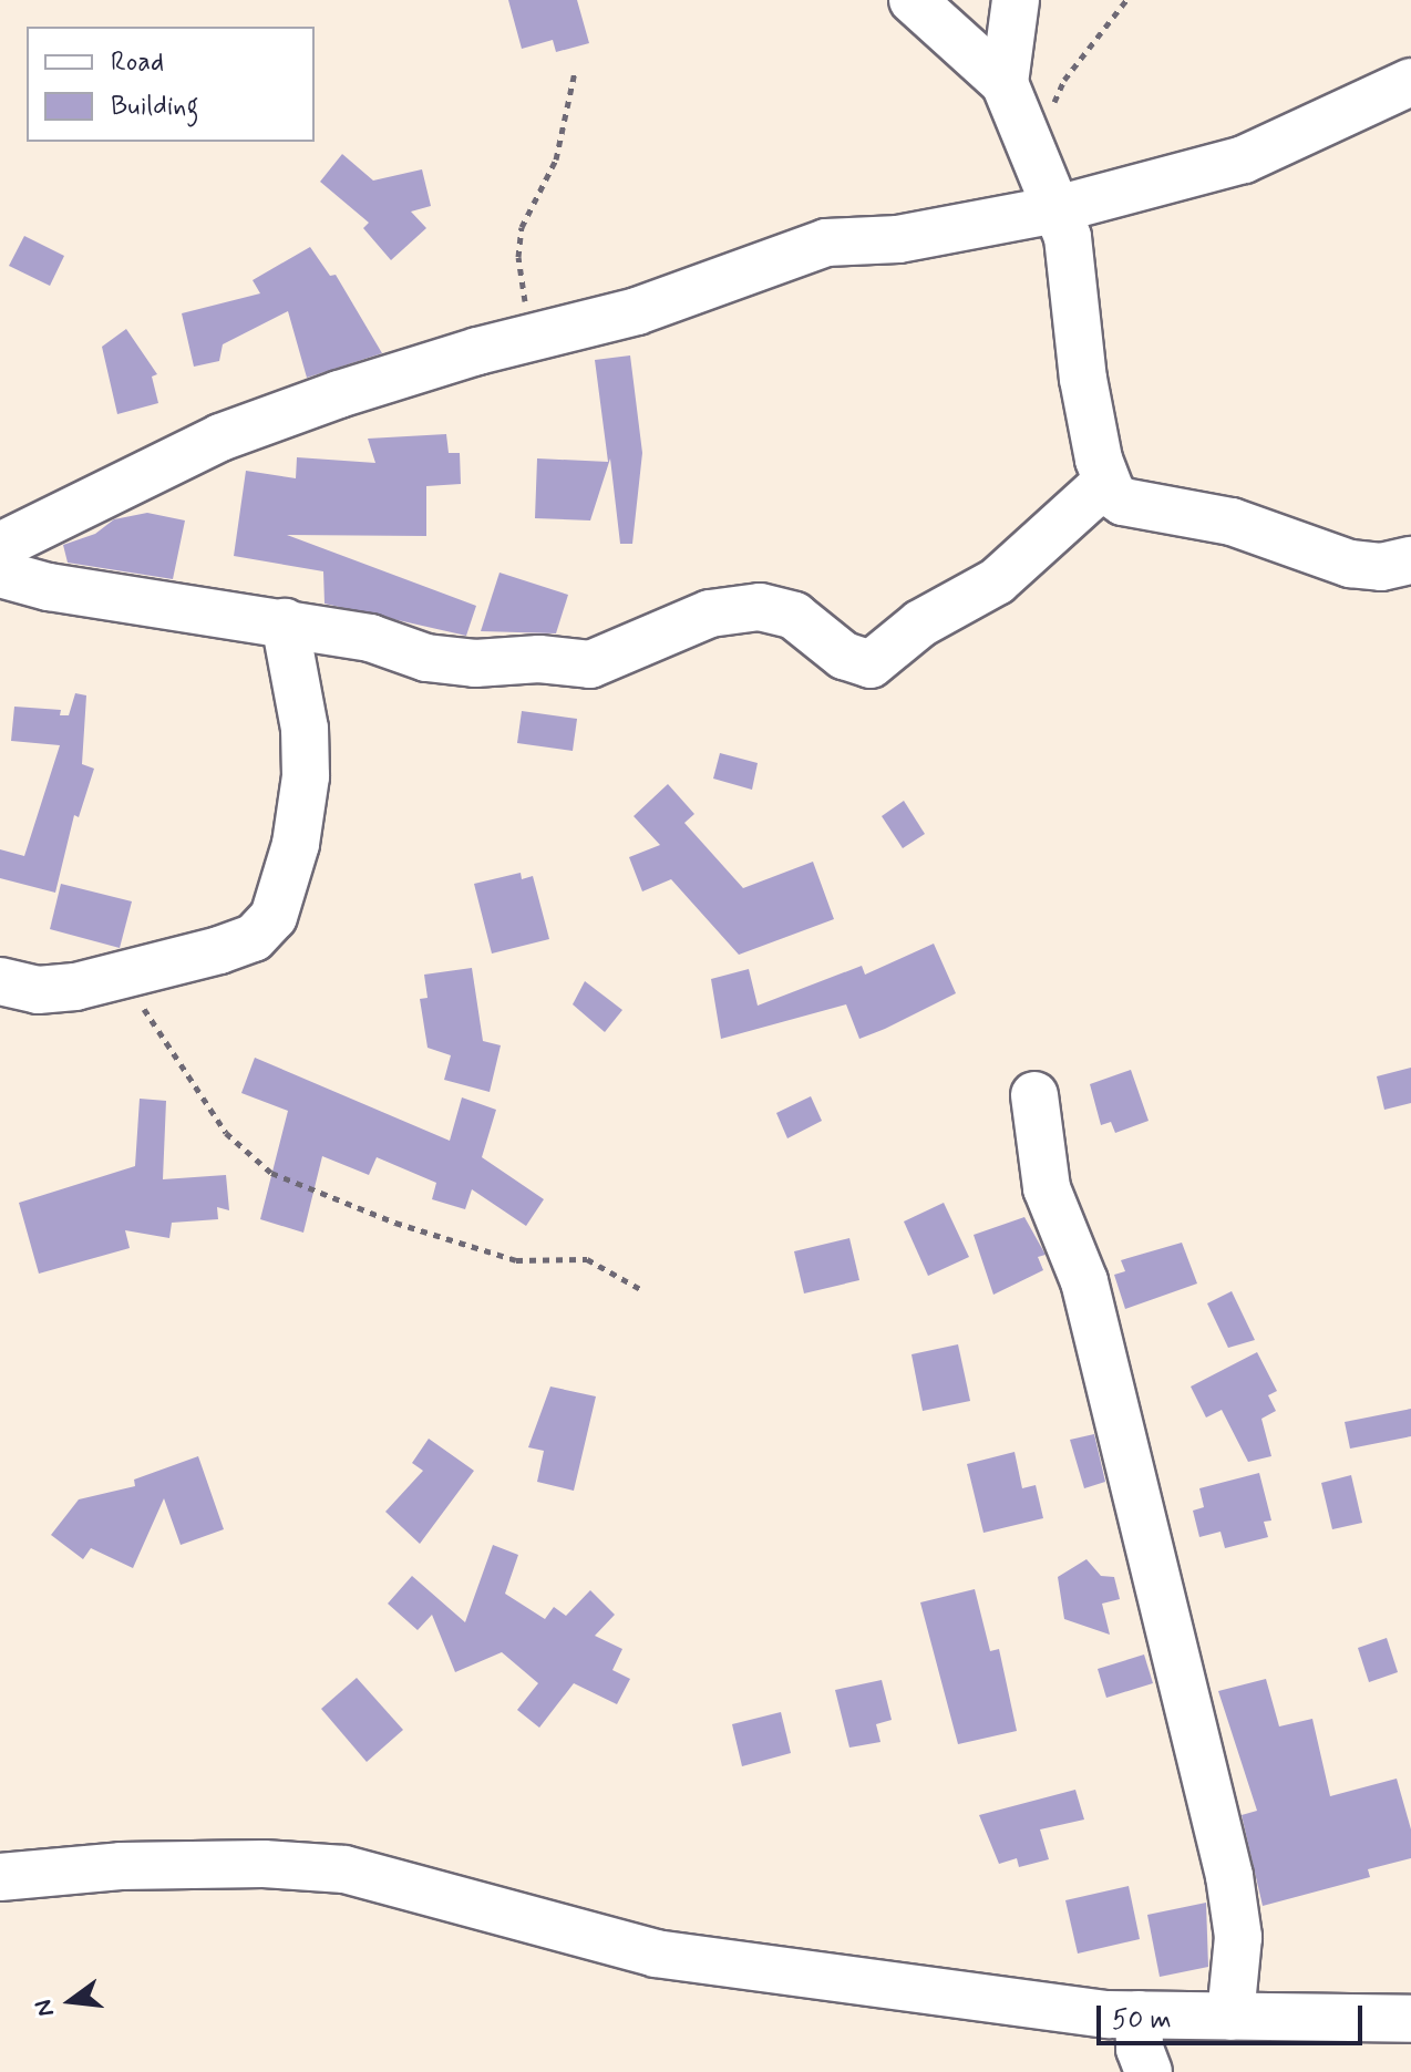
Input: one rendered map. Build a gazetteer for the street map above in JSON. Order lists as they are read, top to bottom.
{
  "legend": ["Road", "Building"],
  "scale_bar": "50 m",
  "north": "left"
}
